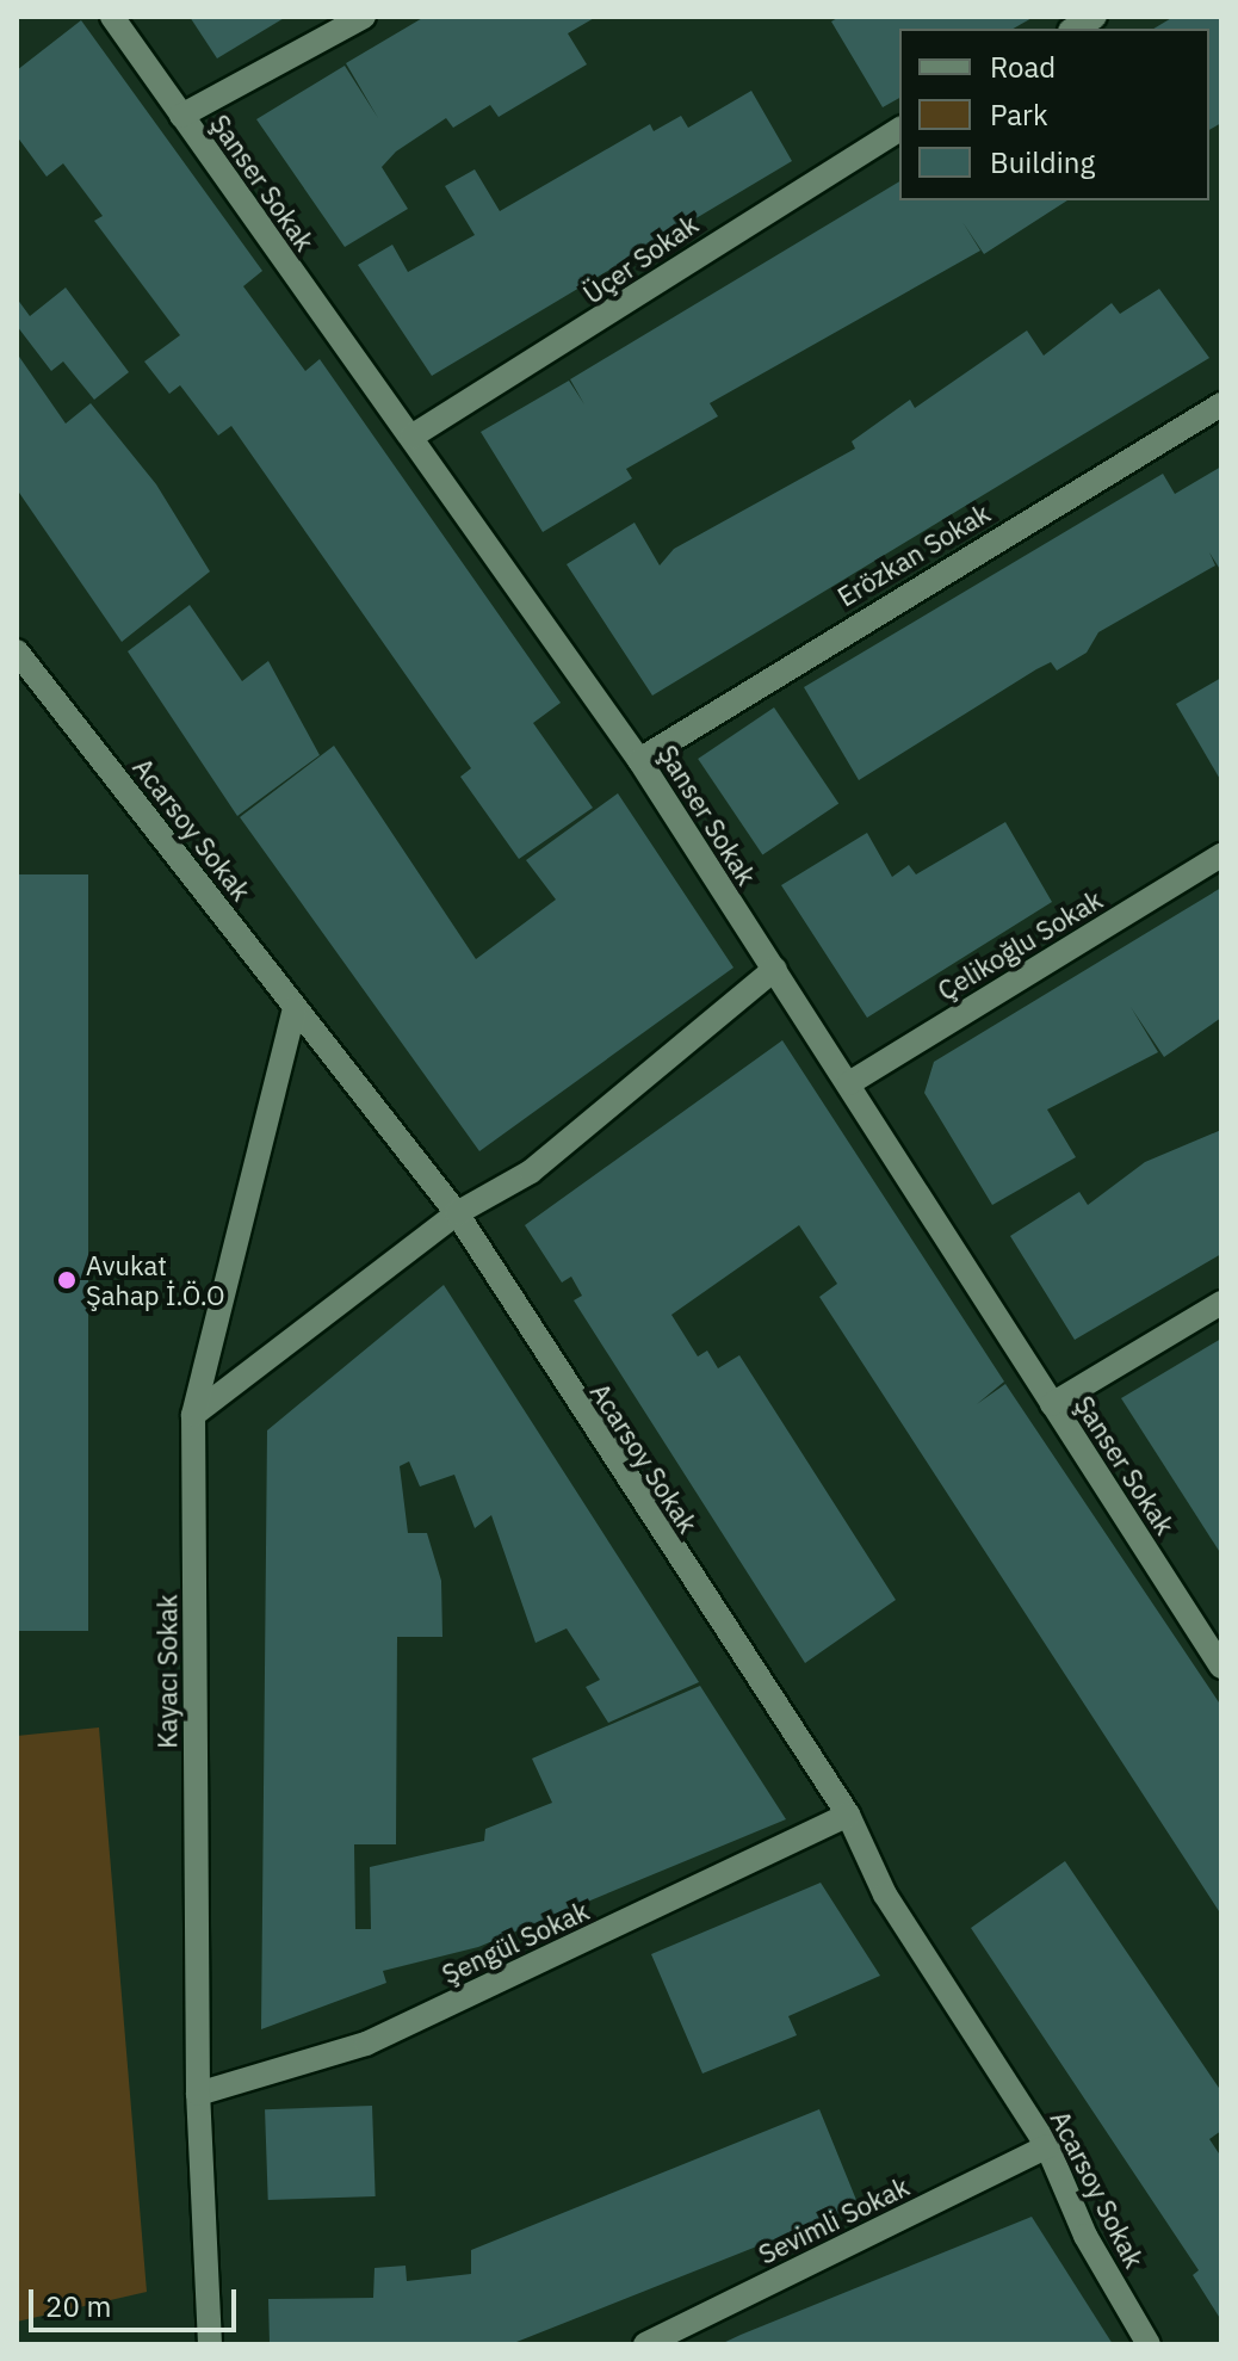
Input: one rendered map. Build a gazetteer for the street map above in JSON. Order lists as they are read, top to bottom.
{
  "streets": {
    "street": [
      "Şanser Sokak",
      "Üçer Sokak",
      "Erözkan Sokak",
      "Acarsoy Sokak",
      "Çelikoğlu Sokak",
      "Kayacı Sokak",
      "Şengül Sokak",
      "Sevimli Sokak"
    ]
  },
  "crossings": [
    ["Şanser Sokak", "Üçer Sokak"],
    ["Şanser Sokak", "Erözkan Sokak"],
    ["Şanser Sokak", "Çelikoğlu Sokak"],
    ["Acarsoy Sokak", "Kayacı Sokak"],
    ["Acarsoy Sokak", "Şengül Sokak"],
    ["Acarsoy Sokak", "Sevimli Sokak"],
    ["Kayacı Sokak", "Şengül Sokak"]
  ],
  "places": ["Avukat Şahap İ.Ö.O"],
  "legend": ["Road", "Park", "Building"],
  "scale_bar": "20 m"
}
